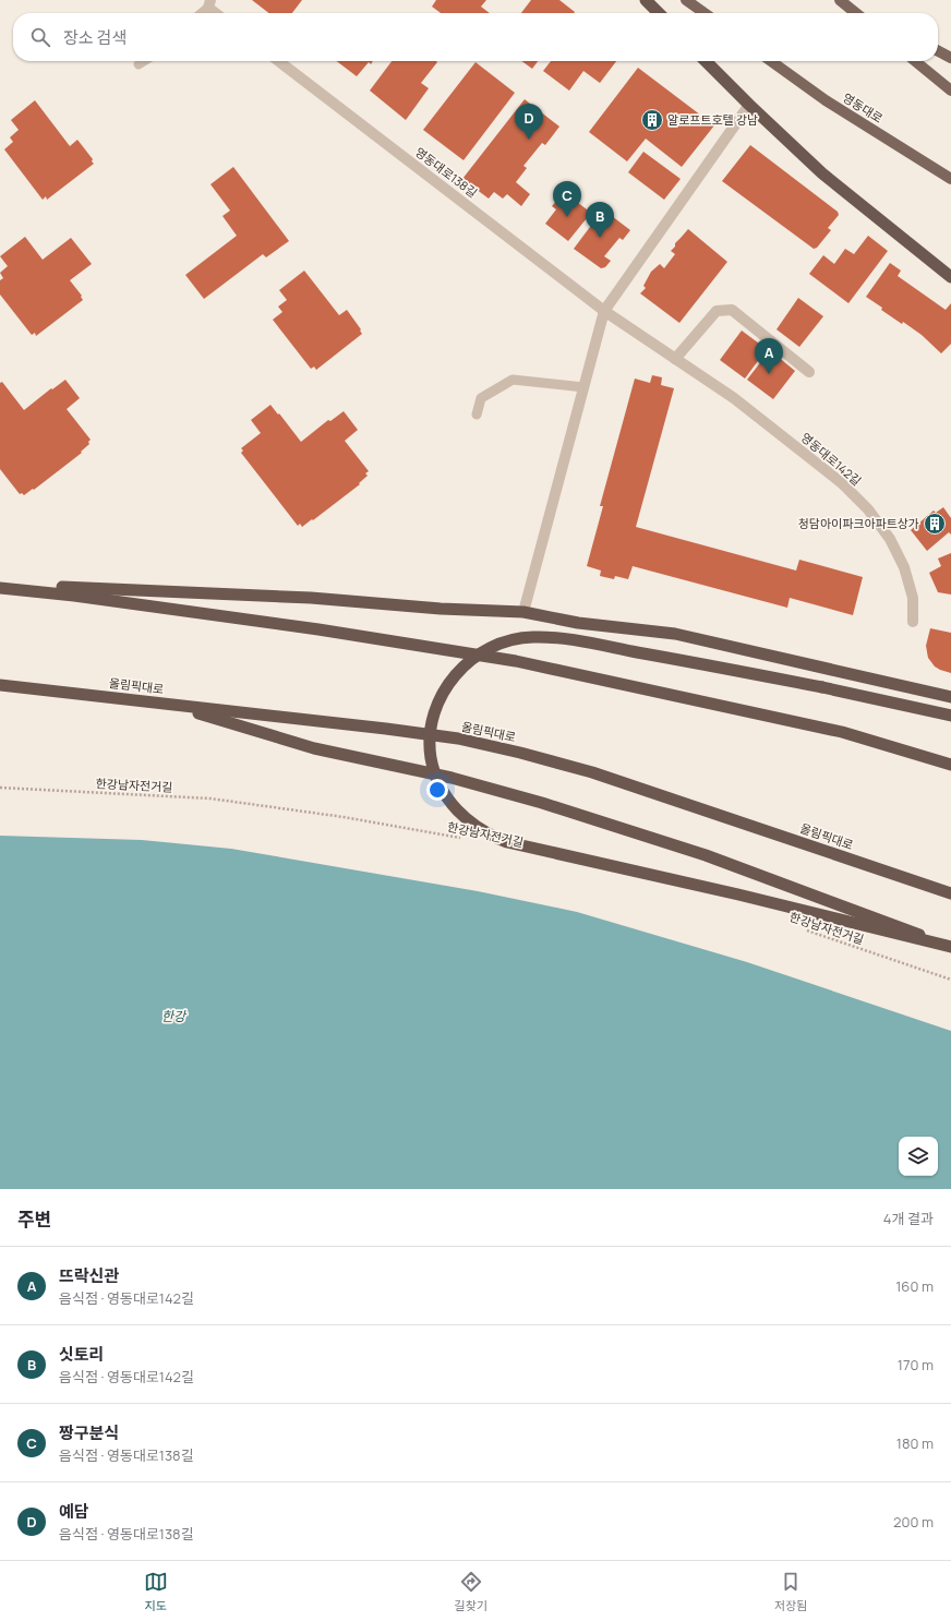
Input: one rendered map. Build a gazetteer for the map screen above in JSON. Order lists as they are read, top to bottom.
{
  "streets": {
    "highway": ["올림픽대로"],
    "main road": ["영동대로"],
    "street": ["영동대로138길", "영동대로142길"],
    "path": ["한강남자전거길"]
  },
  "crossings": [
    ["영동대로138길", "영동대로142길"]
  ],
  "water": ["한강"],
  "places": {
    "building": ["알로프트호텔 강남", "청담아이파크아파트상가"]
  },
  "page": {
    "search": "장소 검색",
    "pins": [
      "D",
      "C",
      "B",
      "A"
    ],
    "heading": ["주변", "4개 결과"],
    "list": [
      {
        "mark": "A",
        "name": "뜨락신관",
        "note": "음식점 · 영동대로142길",
        "value": "160 m"
      },
      {
        "mark": "B",
        "name": "싯토리",
        "note": "음식점 · 영동대로142길",
        "value": "170 m"
      },
      {
        "mark": "C",
        "name": "짱구분식",
        "note": "음식점 · 영동대로138길",
        "value": "180 m"
      },
      {
        "mark": "D",
        "name": "예담",
        "note": "음식점 · 영동대로138길",
        "value": "200 m"
      }
    ],
    "nav": ["지도", "길찾기", "저장됨"]
  }
}
